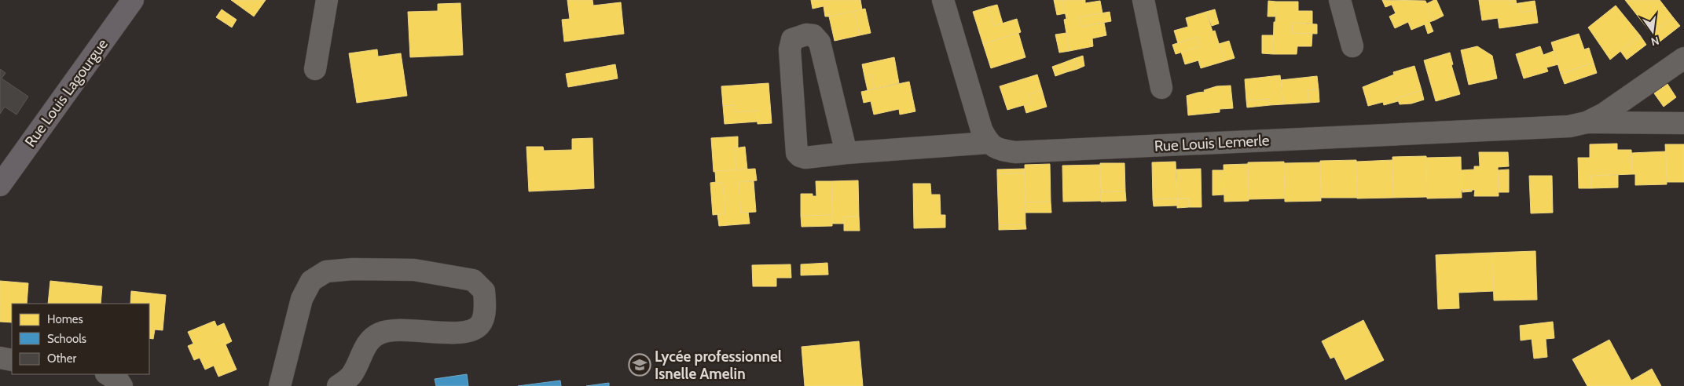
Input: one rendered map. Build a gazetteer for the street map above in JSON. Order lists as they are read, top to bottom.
{
  "streets": {
    "main road": ["Rue Louis Lagourgue"],
    "street": ["Rue Louis Lemerle"]
  },
  "places": {
    "school or university": ["Lycée professionnel Isnelle Amelin"]
  },
  "legend": ["Homes", "Schools", "Other"],
  "north": "bottom"
}
